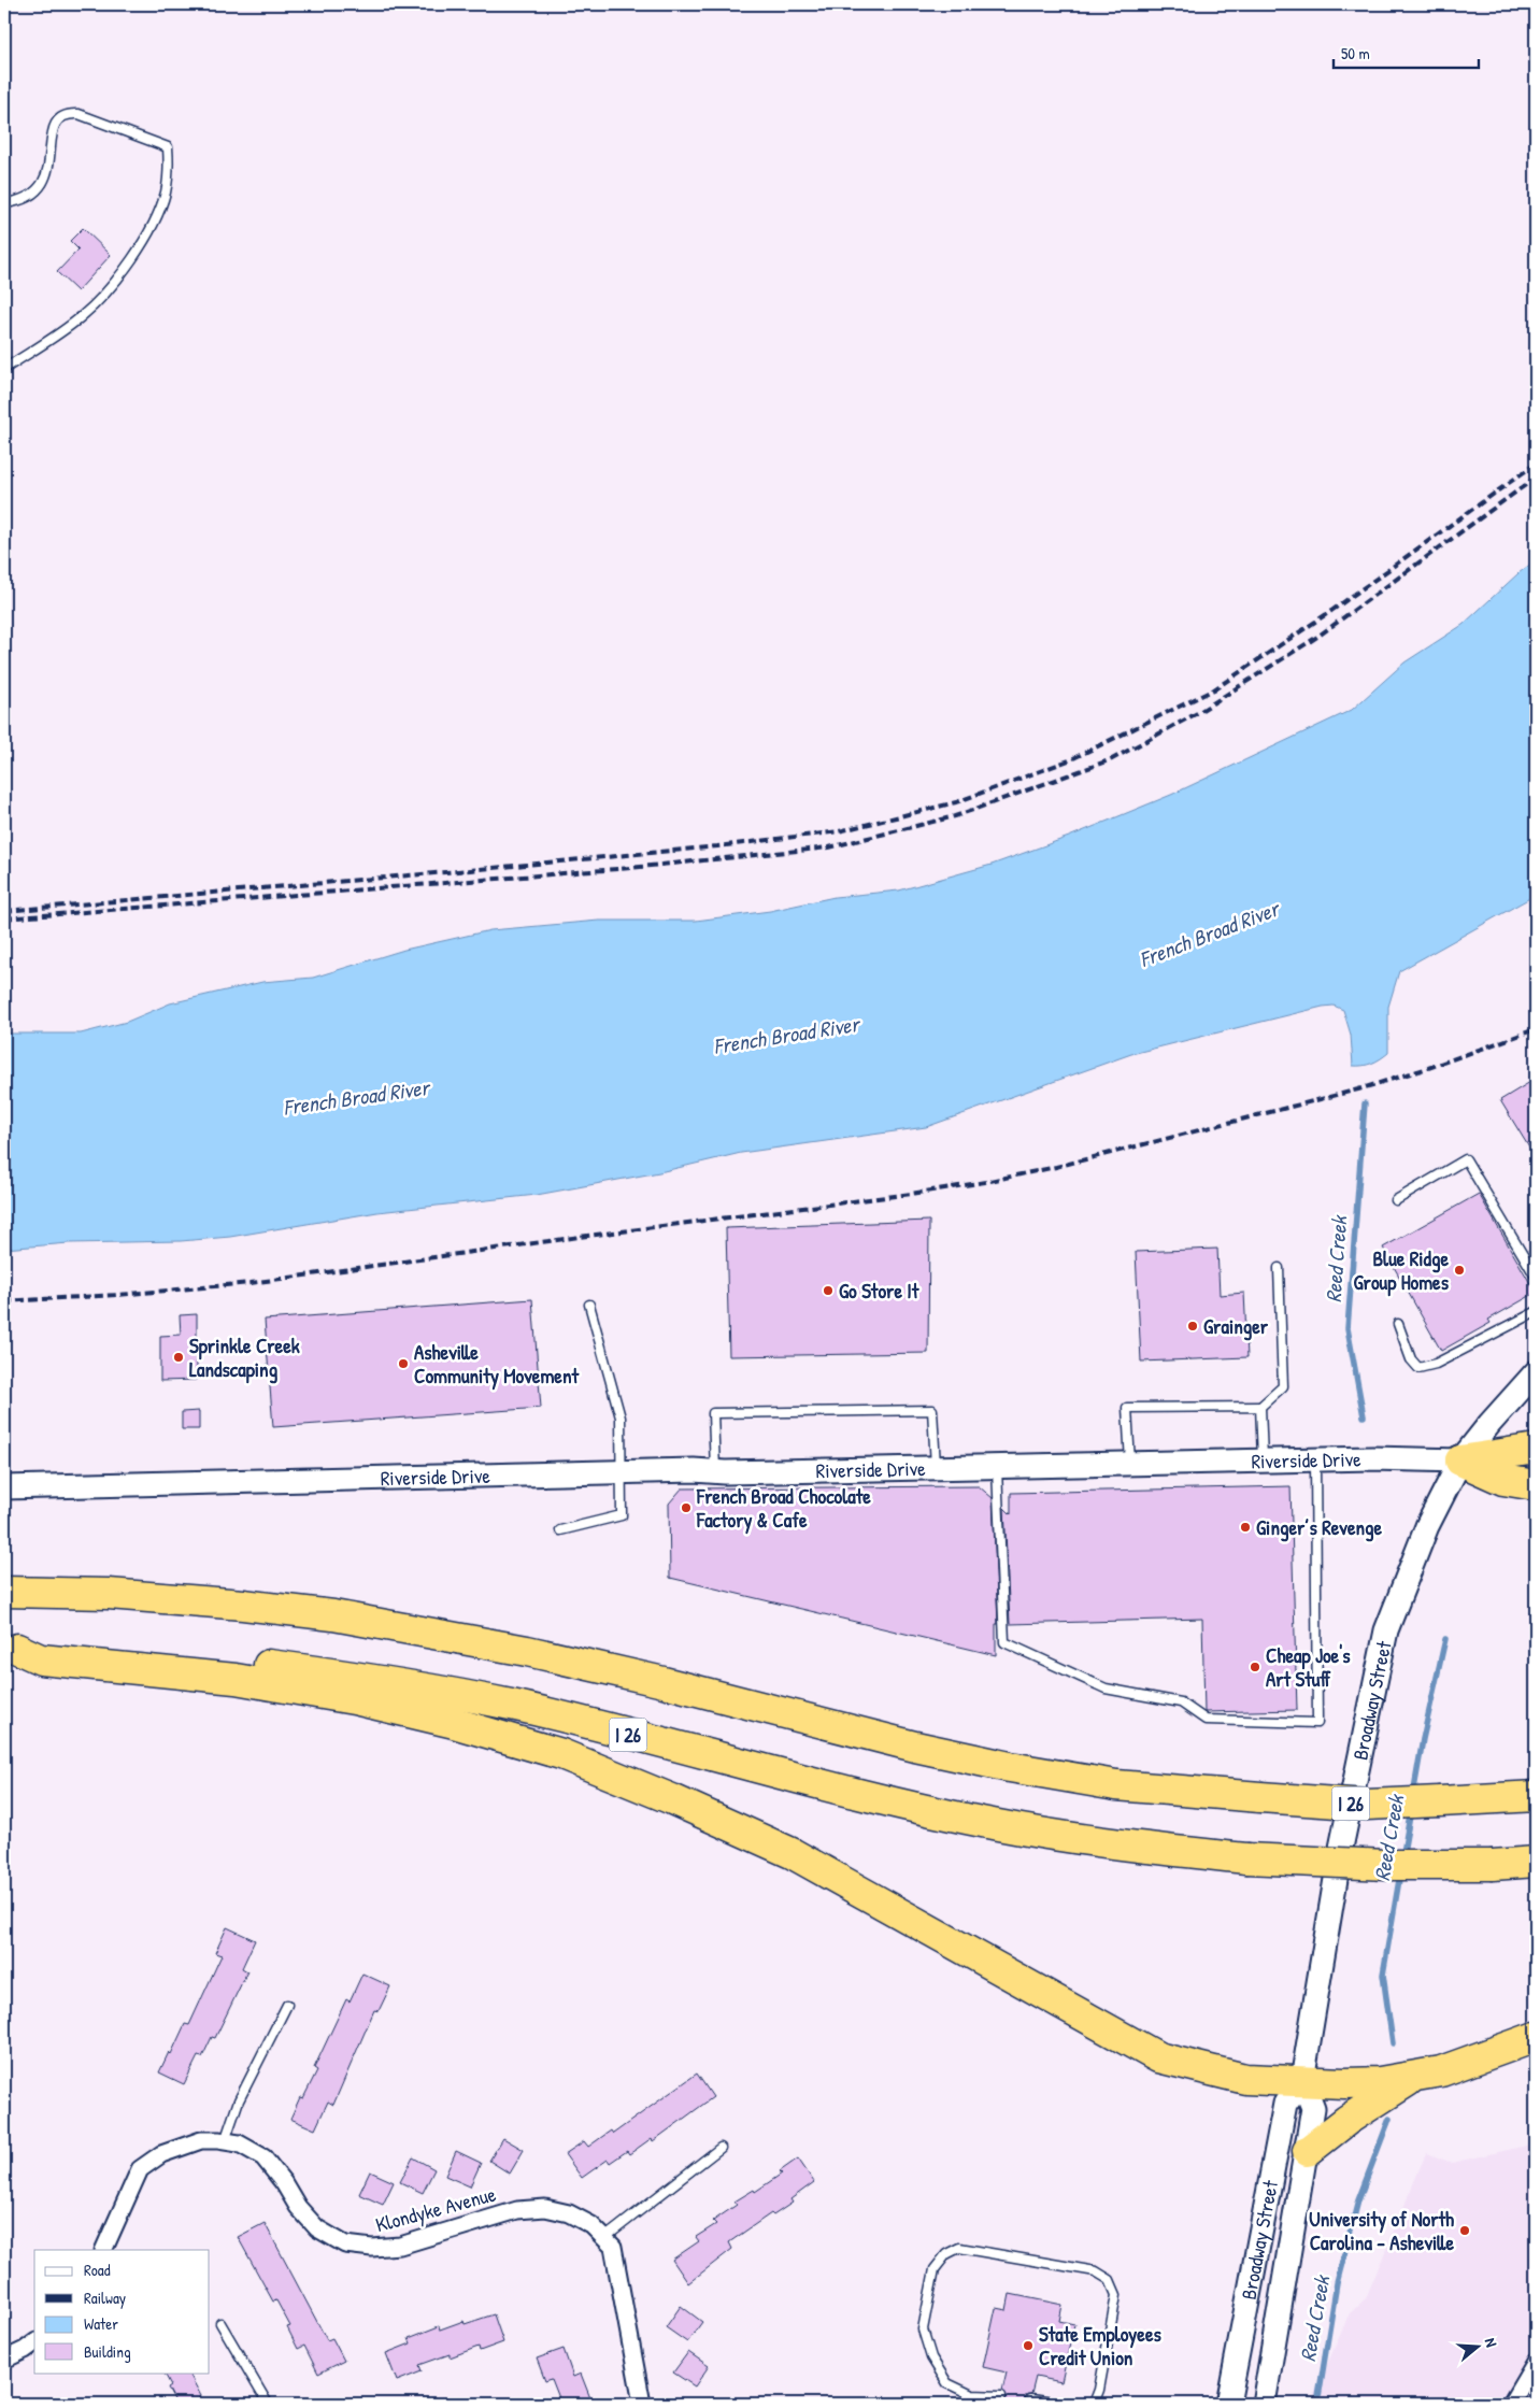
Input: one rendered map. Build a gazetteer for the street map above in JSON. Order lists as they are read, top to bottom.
{
  "streets": {
    "highway": ["I 26"],
    "main road": ["Riverside Drive", "Broadway Street"],
    "street": ["Klondyke Avenue"]
  },
  "crossings": [
    ["Riverside Drive", "Broadway Street"]
  ],
  "water": ["French Broad River", "Reed Creek"],
  "places": [
    "Blue Ridge Group Homes",
    "Go Store It",
    "Grainger",
    "Sprinkle Creek Landscaping",
    "Asheville Community Movement",
    "French Broad Chocolate Factory & Cafe",
    "Ginger’s Revenge",
    "Cheap Joe's Art Stuff",
    "University of North Carolina - Asheville",
    "State Employees Credit Union"
  ],
  "legend": [
    "Road",
    "Railway",
    "Water",
    "Building"
  ],
  "scale_bar": "50 m",
  "north": "right"
}
